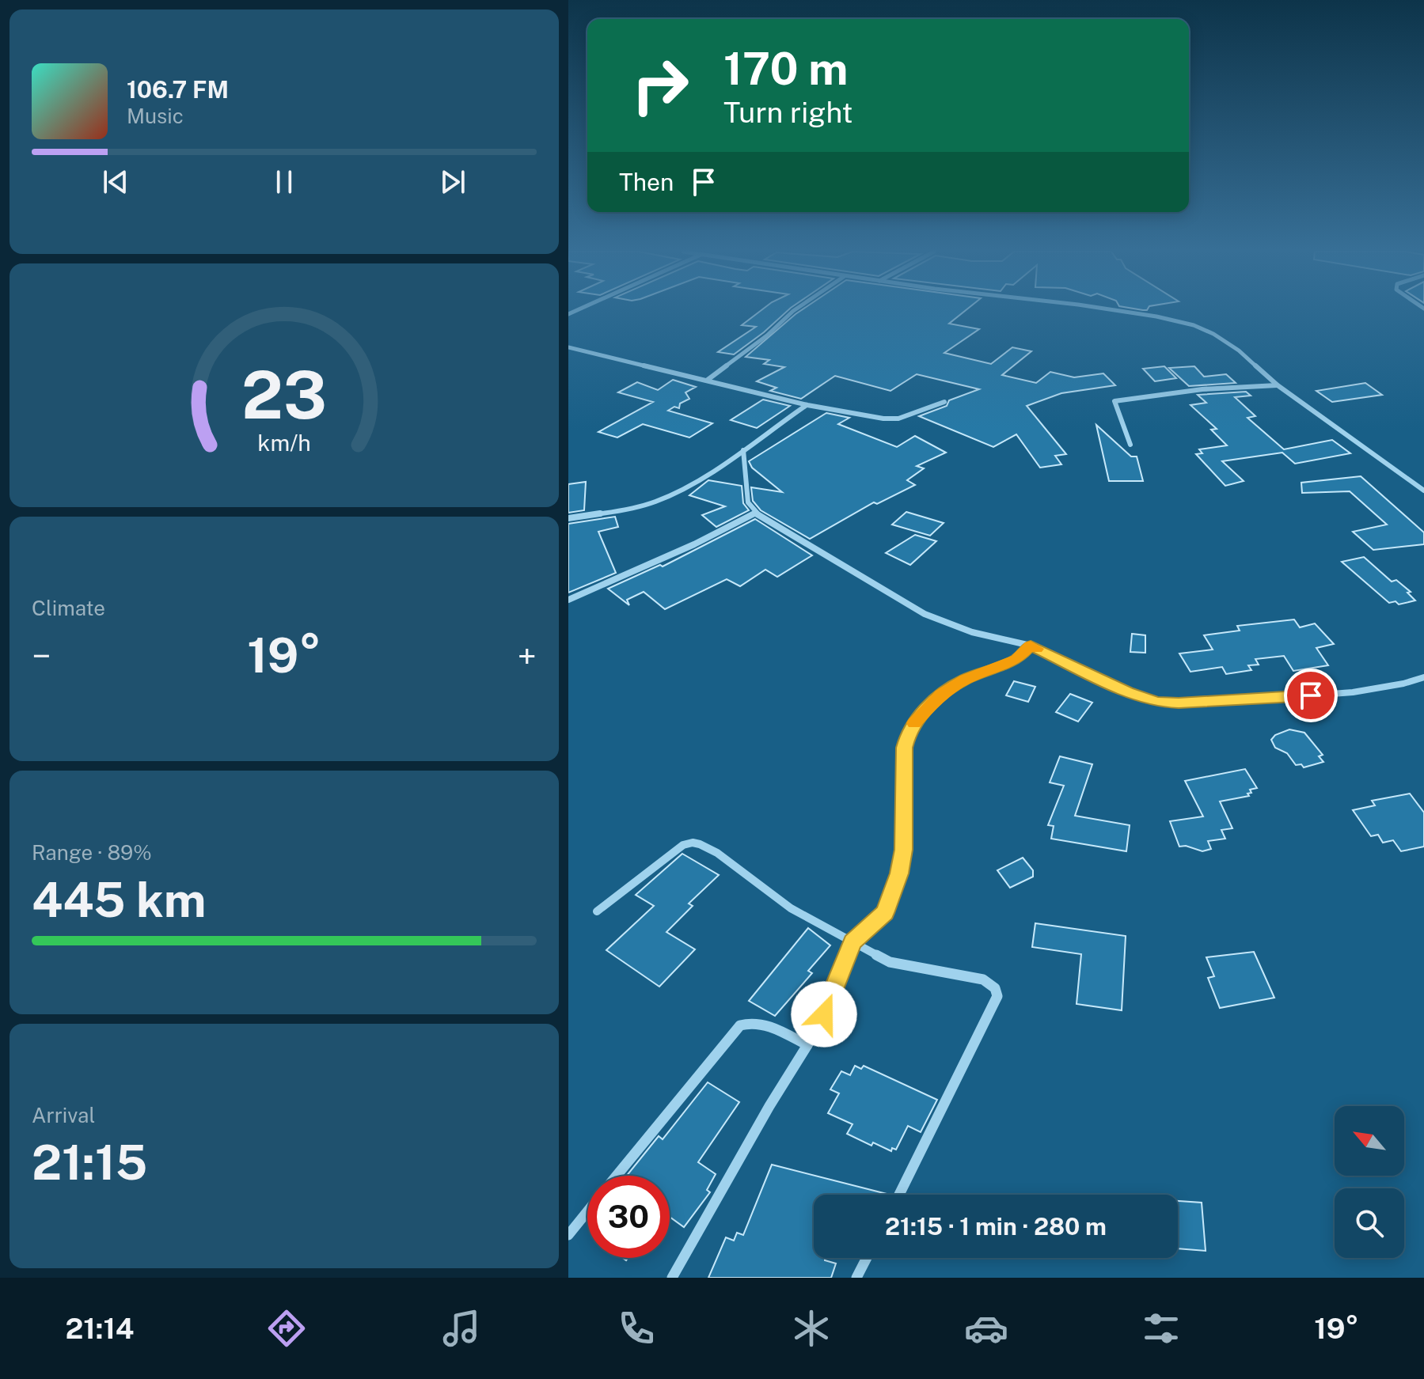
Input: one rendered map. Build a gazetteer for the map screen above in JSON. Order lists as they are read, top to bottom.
{
  "north": "top left",
  "page": {
    "turn": ["170 m", "Turn right"],
    "song": ["106.7 FM", "Music"],
    "then": "Then",
    "tile": [
      "Climate",
      ["Range · 89%", "445 km"],
      ["Arrival", "21:15"]
    ],
    "heat": ["−", "19°", "+"],
    "limit": "30",
    "trip": "21:15 · 1 min · 280 m",
    "tabs": ["21:14", "19°"],
    "gauge": ["23", "km/h"]
  }
}
